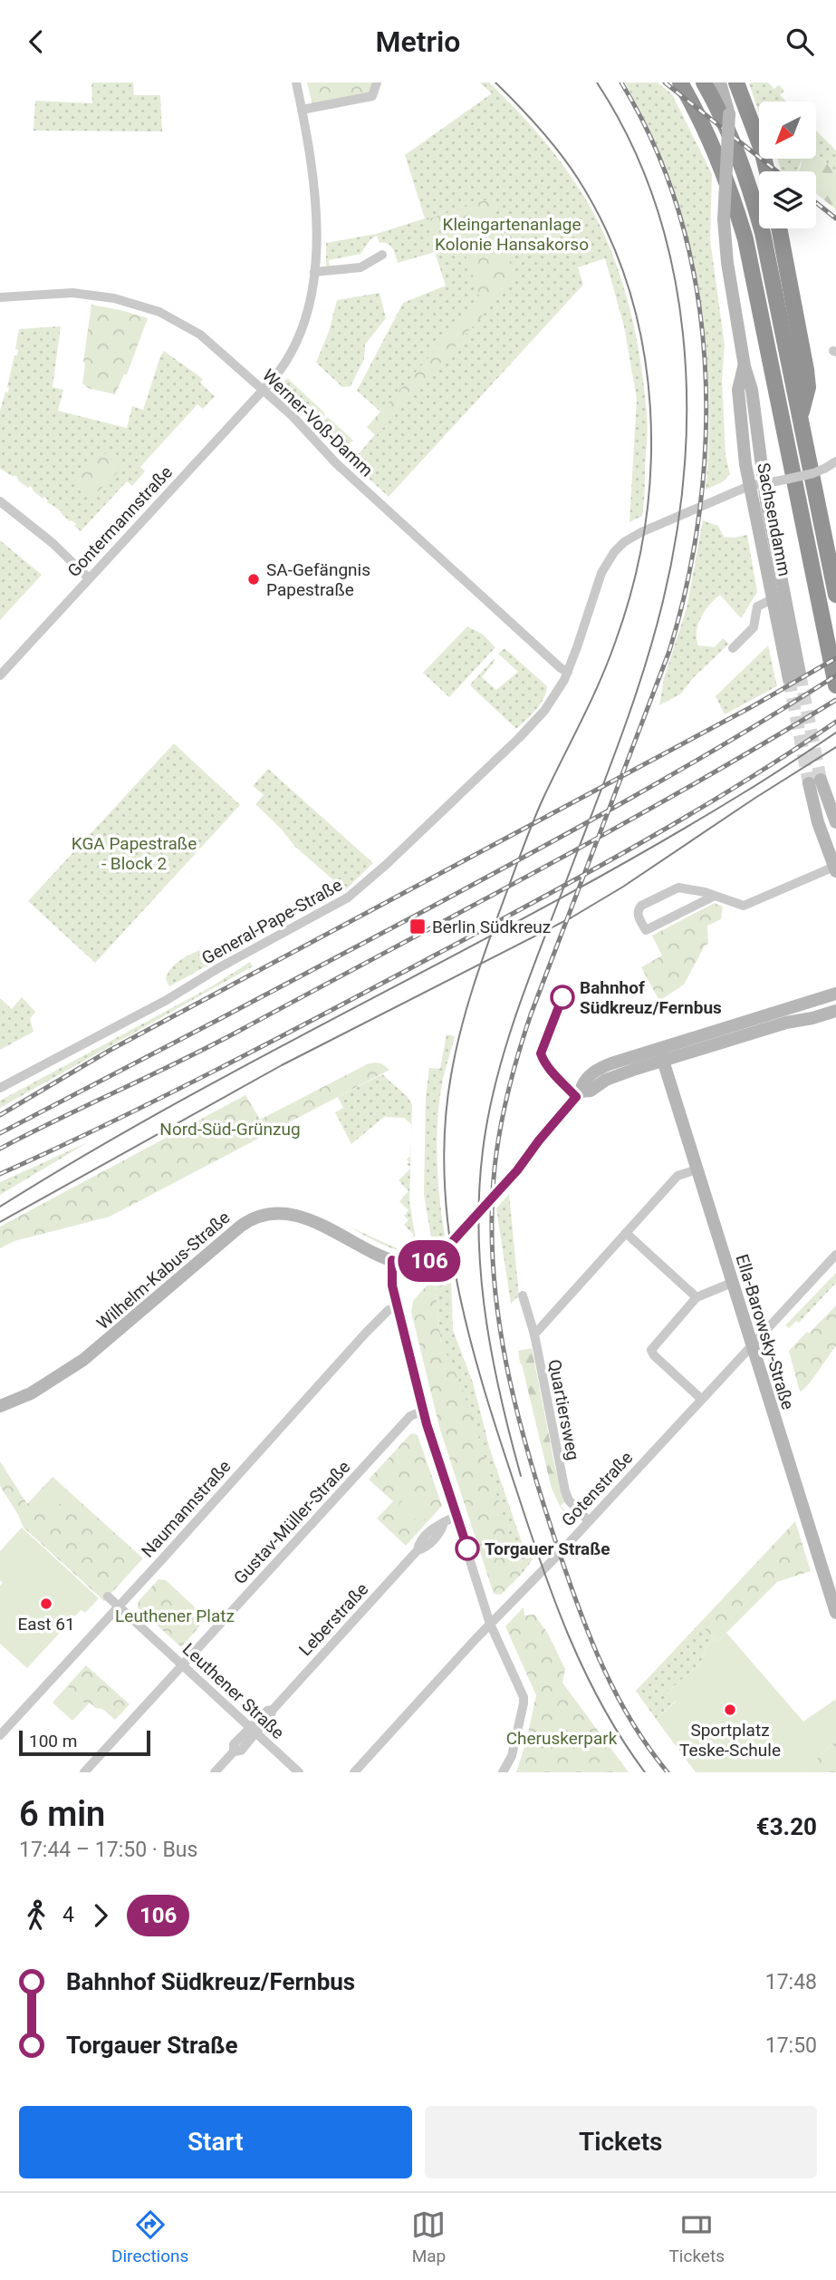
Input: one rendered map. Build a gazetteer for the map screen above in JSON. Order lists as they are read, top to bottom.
{
  "streets": {
    "street": [
      "Werner-Voß-Damm",
      "Sachsendamm",
      "Gontermannstraße",
      "General-Pape-Straße",
      "Wilhelm-Kabus-Straße",
      "Ella-Barowsky-Straße",
      "Quartiersweg",
      "Gotenstraße",
      "Naumannstraße",
      "Gustav-Müller-Straße",
      "Leberstraße",
      "Leuthener Straße"
    ]
  },
  "crossings": [
    ["Werner-Voß-Damm", "Gontermannstraße"],
    ["Werner-Voß-Damm", "General-Pape-Straße"],
    ["Sachsendamm", "General-Pape-Straße"],
    ["Wilhelm-Kabus-Straße", "Ella-Barowsky-Straße"],
    ["Ella-Barowsky-Straße", "Gotenstraße"],
    ["Quartiersweg", "Gotenstraße"],
    ["Naumannstraße", "Leuthener Straße"],
    ["Gustav-Müller-Straße", "Leuthener Straße"],
    ["Leberstraße", "Leuthener Straße"]
  ],
  "parks": [
    "Kleingartenanlage Kolonie Hansakorso",
    "KGA Papestraße - Block 2",
    "Nord-Süd-Grünzug",
    "Leuthener Platz",
    "Cheruskerpark"
  ],
  "places": {
    "other": [
      "SA-Gefängnis Papestraße",
      "Bahnhof Südkreuz/Fernbus",
      "Torgauer Straße",
      "East 61",
      "Sportplatz Teske-Schule"
    ],
    "transit": ["Berlin Südkreuz"]
  },
  "lines": ["bus line 106"],
  "scale_bar": "100 m",
  "north": "bottom left",
  "page": {
    "header": "Metrio",
    "on_map": "106",
    "scale": "100 m",
    "heading": ["6 min", "17:44 – 17:50 · Bus", "€3.20"],
    "legs": ["4", "106"],
    "list": [
      {
        "name": "Bahnhof Südkreuz/Fernbus",
        "value": "17:48"
      },
      {
        "name": "Torgauer Straße",
        "value": "17:50"
      }
    ],
    "buttons": ["Start", "Tickets"],
    "tabs": ["Directions", "Map", "Tickets"]
  }
}
